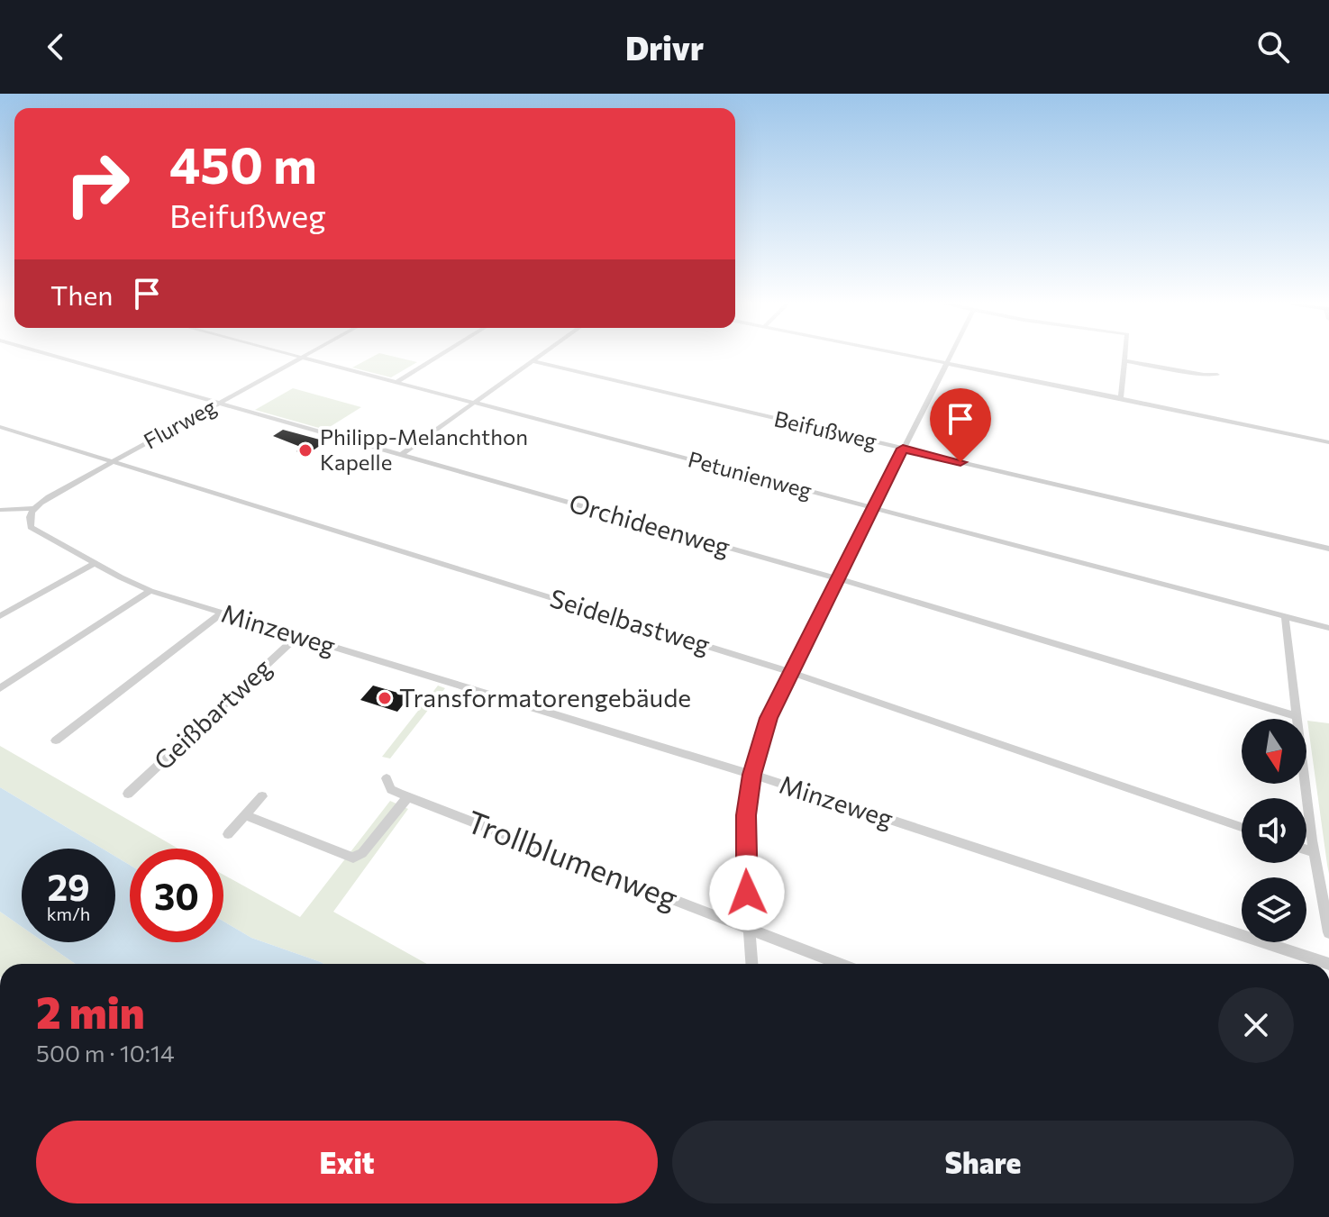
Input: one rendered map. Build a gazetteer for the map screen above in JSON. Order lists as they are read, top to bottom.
{
  "streets": {
    "street": [
      "Flurweg",
      "Beifußweg",
      "Petunienweg",
      "Orchideenweg",
      "Seidelbastweg",
      "Minzeweg",
      "Geißbartweg",
      "Trollblumenweg"
    ]
  },
  "crossings": [
    ["Flurweg", "Petunienweg"],
    ["Flurweg", "Orchideenweg"],
    ["Flurweg", "Seidelbastweg"],
    ["Flurweg", "Minzeweg"],
    ["Minzeweg", "Geißbartweg"]
  ],
  "places": ["Philipp-Melanchthon Kapelle", "Transformatorengebäude"],
  "north": "bottom",
  "page": {
    "header": "Drivr",
    "turn": ["450 m", "Beifußweg"],
    "then": "Then",
    "speed": "29 km/h",
    "limit": "30",
    "heading": ["2 min", "500 m · 10:14"],
    "buttons": ["Exit", "Share"]
  }
}
